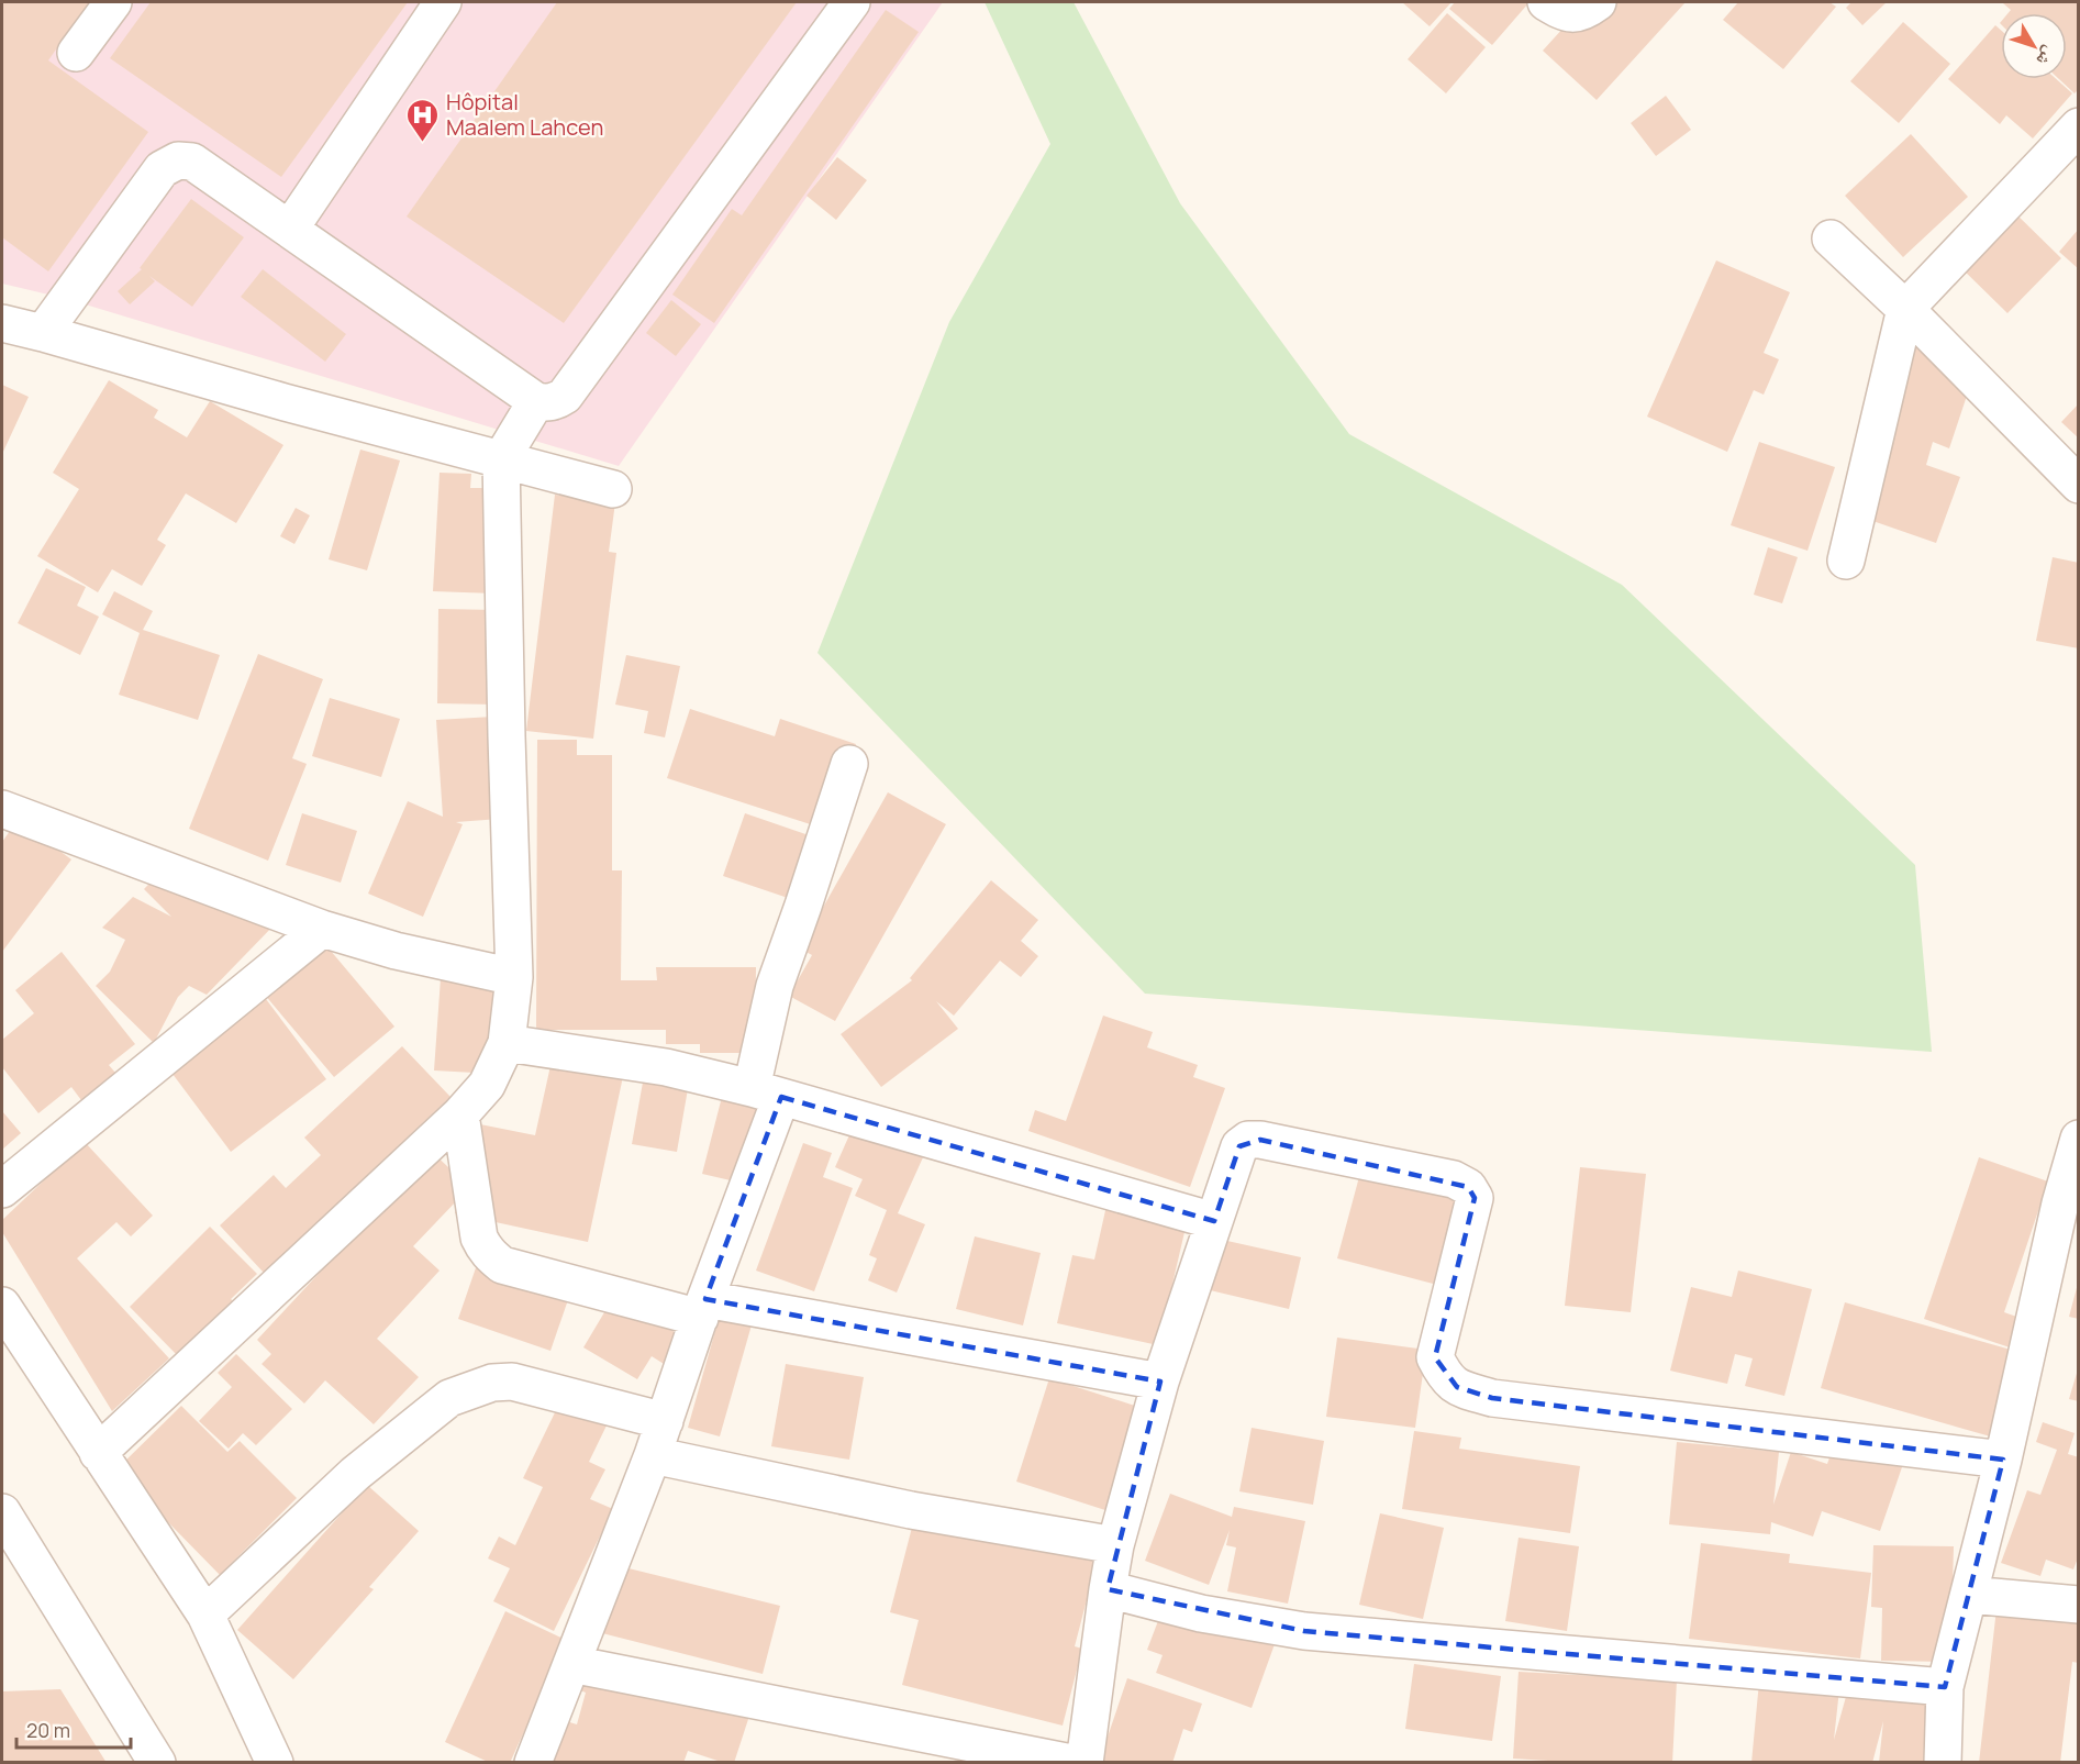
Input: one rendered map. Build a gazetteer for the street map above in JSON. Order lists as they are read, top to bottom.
{
  "places": {
    "hospital": ["Hôpital Maalem Lahcen"]
  },
  "scale_bar": "20 m",
  "north": "bottom right"
}
